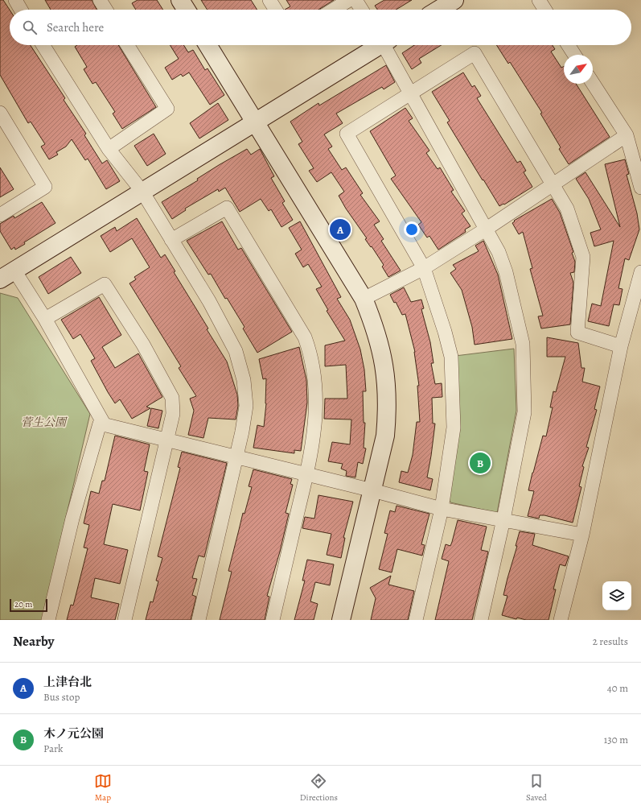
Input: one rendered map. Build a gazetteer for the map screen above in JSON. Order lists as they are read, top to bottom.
{
  "parks": ["菅生公園"],
  "scale_bar": "20 m",
  "north": "top right",
  "page": {
    "search": "Search here",
    "pins": ["A", "B"],
    "scale": "20 m",
    "heading": ["Nearby", "2 results"],
    "list": [
      {
        "mark": "A",
        "name": "上津台北",
        "note": "Bus stop",
        "value": "40 m"
      },
      {
        "mark": "B",
        "name": "木ノ元公園",
        "note": "Park",
        "value": "130 m"
      }
    ],
    "nav": ["Map", "Directions", "Saved"]
  }
}
